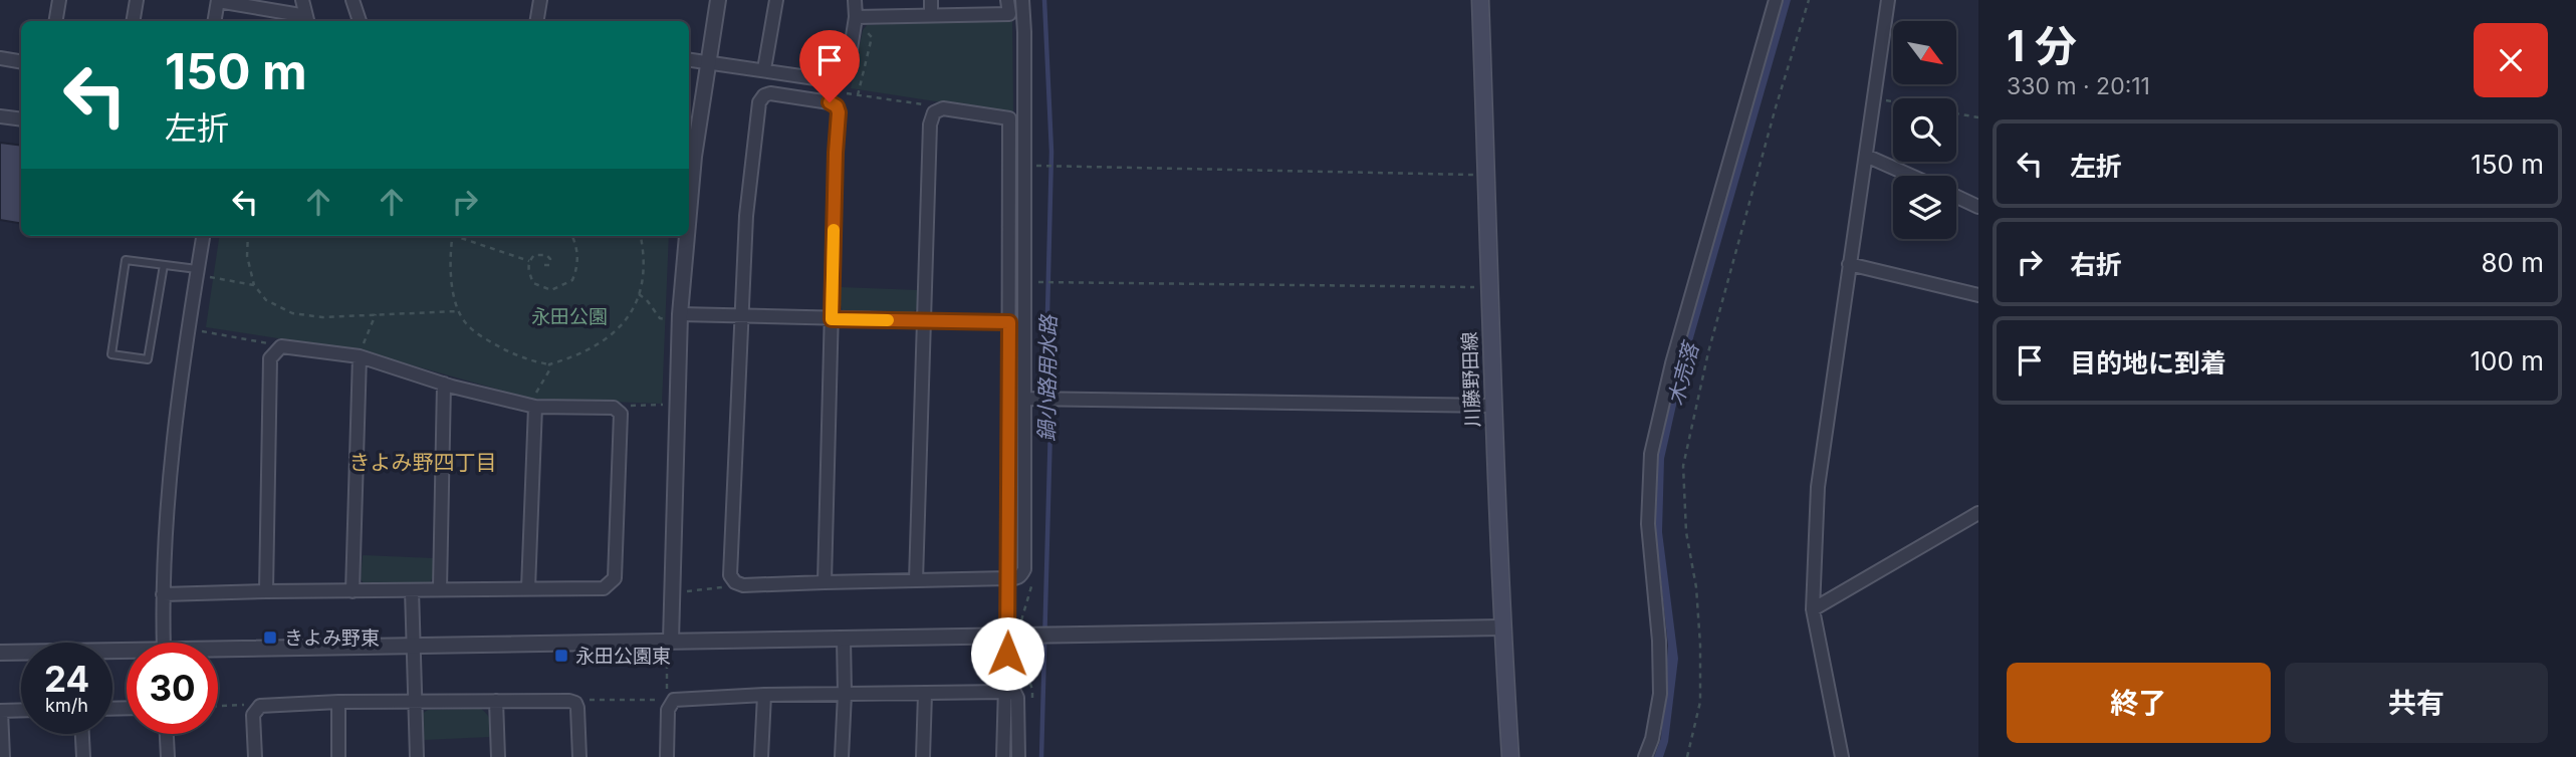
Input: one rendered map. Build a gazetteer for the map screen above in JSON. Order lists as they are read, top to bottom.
{
  "streets": {
    "main road": ["川藤野田線"]
  },
  "districts": ["きよみ野四丁目"],
  "water": ["木売落", "鍋小路用水路"],
  "parks": ["永田公園"],
  "places": {
    "transit": ["きよみ野東", "永田公園東"]
  },
  "north": "bottom right",
  "page": {
    "heading": ["1 分", "330 m · 20:11"],
    "turn": ["150 m", "左折"],
    "list": [
      {
        "name": "左折",
        "value": "150 m"
      },
      {
        "name": "右折",
        "value": "80 m"
      },
      {
        "name": "目的地に到着",
        "value": "100 m"
      }
    ],
    "speed": "24 km/h",
    "limit": "30",
    "buttons": ["終了", "共有"]
  }
}
